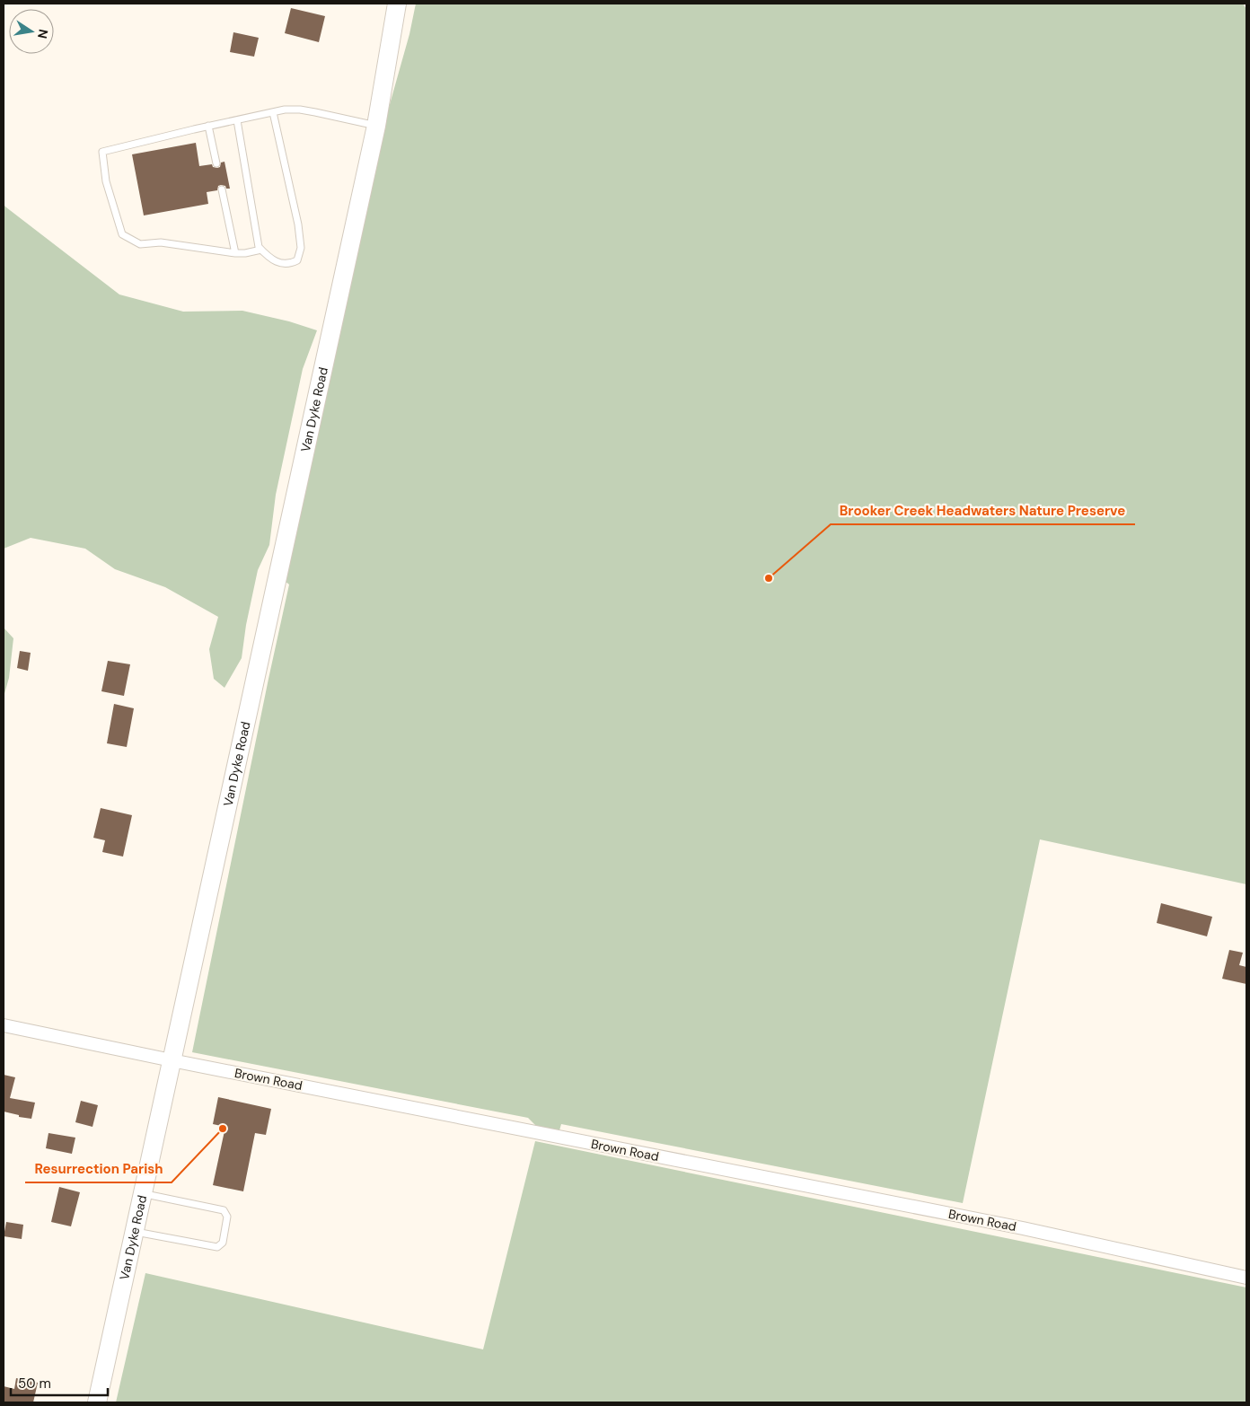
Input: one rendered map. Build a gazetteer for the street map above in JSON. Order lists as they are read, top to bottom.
{
  "streets": {
    "main road": ["Van Dyke Road"],
    "street": ["Brown Road"]
  },
  "crossings": [
    ["Van Dyke Road", "Brown Road"]
  ],
  "places": ["Brooker Creek Headwaters Nature Preserve", "Resurrection Parish"],
  "scale_bar": "50 m",
  "north": "right"
}
